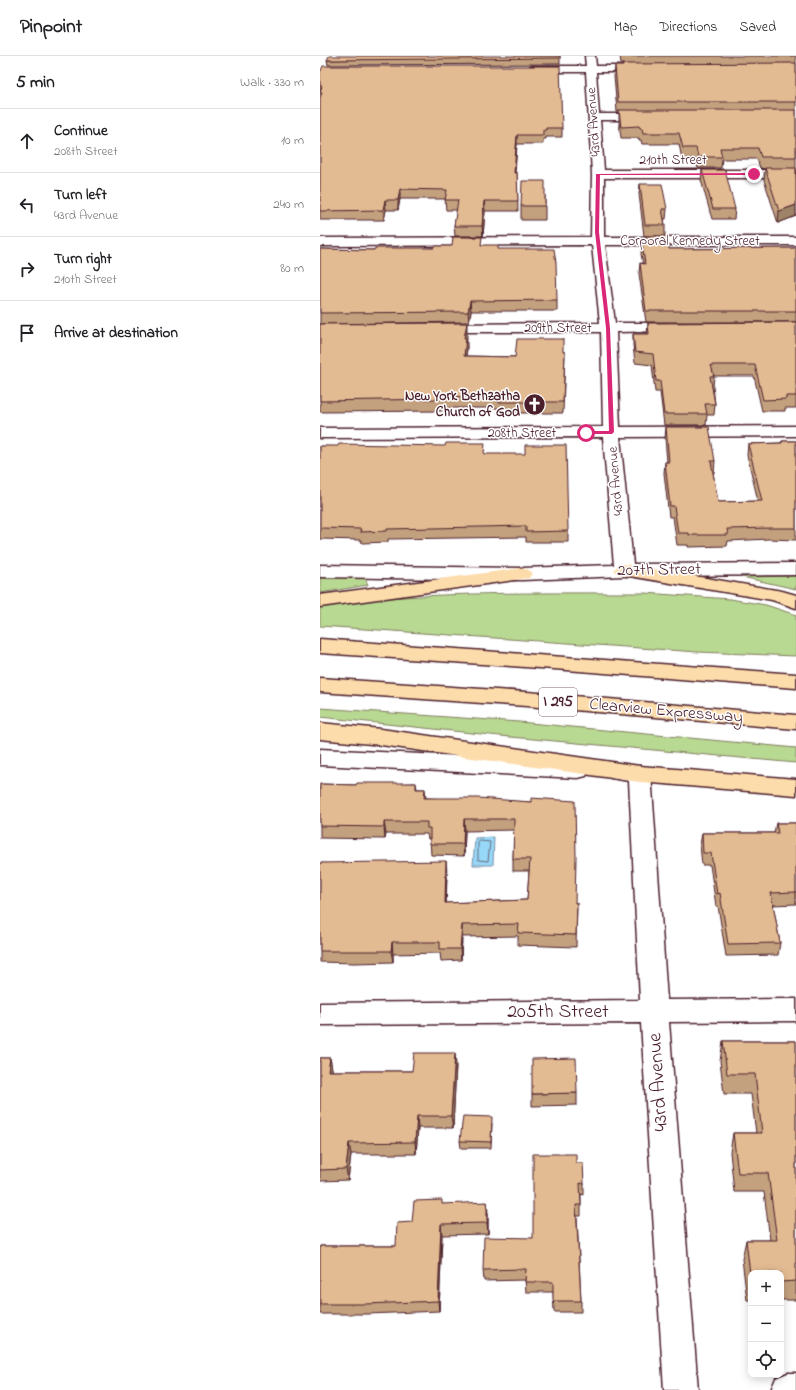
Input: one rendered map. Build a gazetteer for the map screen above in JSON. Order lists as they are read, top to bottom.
{
  "streets": {
    "main road": ["I 295", "Clearview Expressway"],
    "street": [
      "43rd Avenue",
      "210th Street",
      "Corporal Kennedy Street",
      "209th Street",
      "208th Street",
      "207th Street",
      "205th Street"
    ]
  },
  "crossings": [
    ["43rd Avenue", "210th Street"],
    ["43rd Avenue", "Corporal Kennedy Street"],
    ["43rd Avenue", "209th Street"],
    ["43rd Avenue", "208th Street"],
    ["43rd Avenue", "207th Street"],
    ["43rd Avenue", "205th Street"]
  ],
  "places": {
    "church": ["New York Bethzatha Church of God"]
  },
  "page": {
    "header": "Pinpoint",
    "nav": ["Map", "Directions", "Saved"],
    "heading": ["5 min", "Walk · 330 m"],
    "list": [
      ["Continue", "208th Street", "10 m"],
      ["Turn left", "43rd Avenue", "240 m"],
      ["Turn right", "210th Street", "80 m"],
      "Arrive at destination"
    ],
    "map_buttons": ["+", "−"]
  }
}
